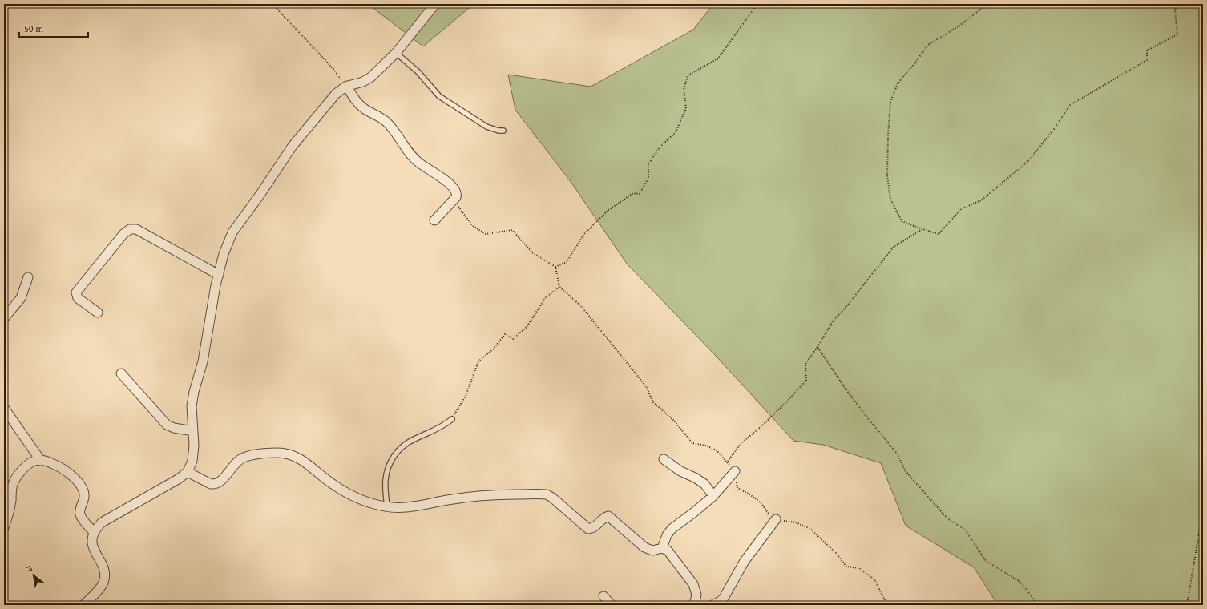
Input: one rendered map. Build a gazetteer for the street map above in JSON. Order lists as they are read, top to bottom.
{
  "scale_bar": "50 m",
  "north": "top left"
}
